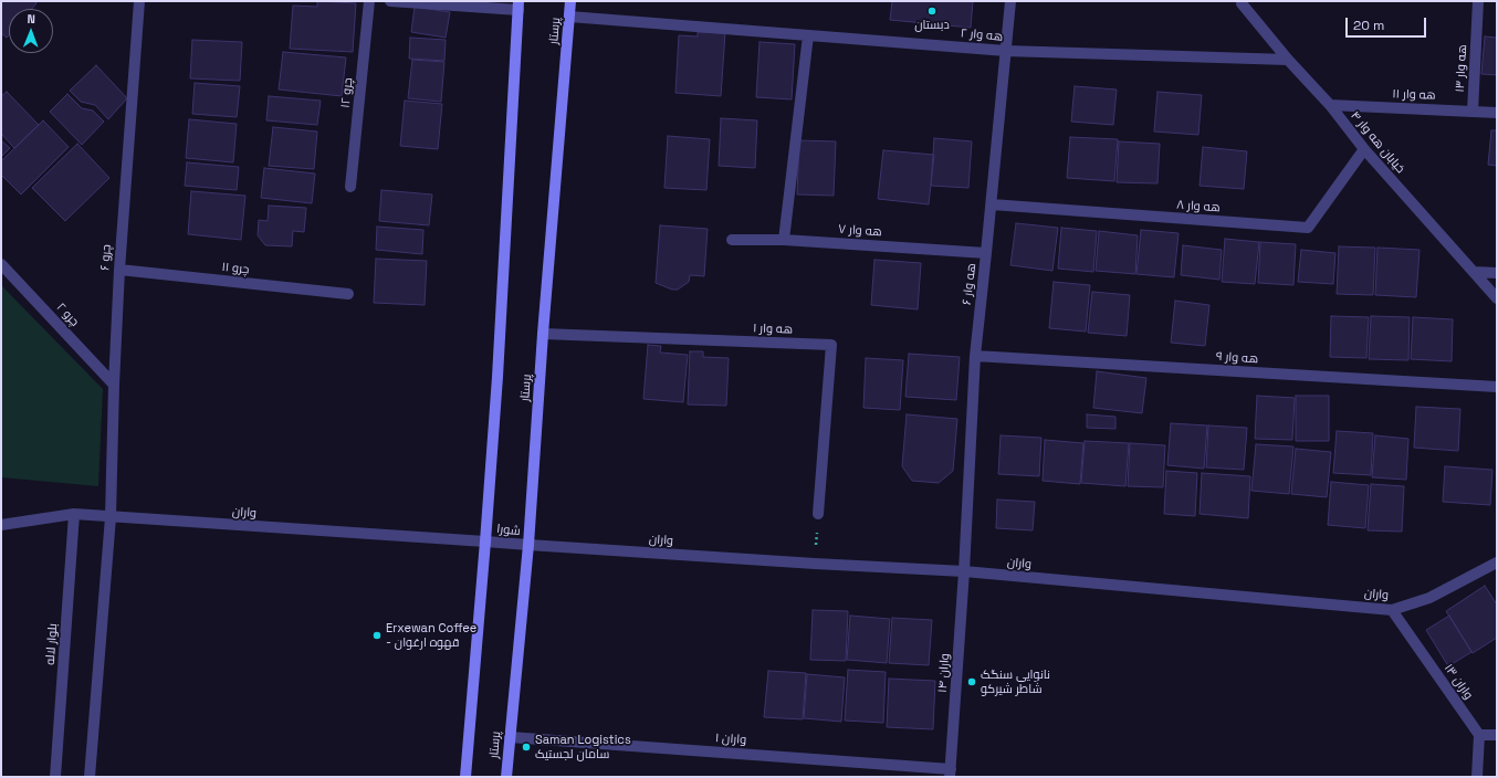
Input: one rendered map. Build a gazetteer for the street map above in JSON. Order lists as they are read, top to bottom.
{
  "streets": {
    "main road": ["پرستار"],
    "street": [
      "هه وار ۲",
      "هه وار ۱۳",
      "چرو ۱۲",
      "هه وار ۱۱",
      "خیابان هه وار ۴",
      "هه وار ۸",
      "هه وار ۷",
      "چرو ۶",
      "چرو ۱۱",
      "هه وار ۶",
      "چرو ۲",
      "هه وار ۱",
      "هه وار ۹",
      "واران",
      "شورا",
      "بلوار لاله",
      "واران ۱۴",
      "واران ۱۳",
      "واران ۱"
    ]
  },
  "crossings": [
    ["پرستار", "هه وار ۲"],
    ["پرستار", "هه وار ۱"],
    ["پرستار", "واران"],
    ["پرستار", "شورا"],
    ["پرستار", "واران ۱"],
    ["هه وار ۲", "خیابان هه وار ۴"],
    ["هه وار ۲", "هه وار ۶"],
    ["هه وار ۱۳", "هه وار ۱۱"],
    ["هه وار ۱۱", "خیابان هه وار ۴"],
    ["خیابان هه وار ۴", "هه وار ۸"],
    ["هه وار ۸", "هه وار ۶"],
    ["هه وار ۷", "هه وار ۶"],
    ["چرو ۶", "چرو ۱۱"],
    ["چرو ۶", "چرو ۲"],
    ["چرو ۶", "واران"],
    ["هه وار ۶", "هه وار ۹"],
    ["هه وار ۶", "واران"],
    ["هه وار ۶", "واران ۱۴"],
    ["واران", "شورا"],
    ["واران", "بلوار لاله"],
    ["واران", "واران ۱۴"],
    ["واران", "واران ۱۳"],
    ["واران ۱۴", "واران ۱"]
  ],
  "places": [
    "دبستان",
    "Erxewan Coffee - قهوه ارغوان",
    "نانوایی سنگک شاطر شیرکو",
    "Saman Logistics سامان لجستیک"
  ],
  "scale_bar": "20 m",
  "north": "top"
}
